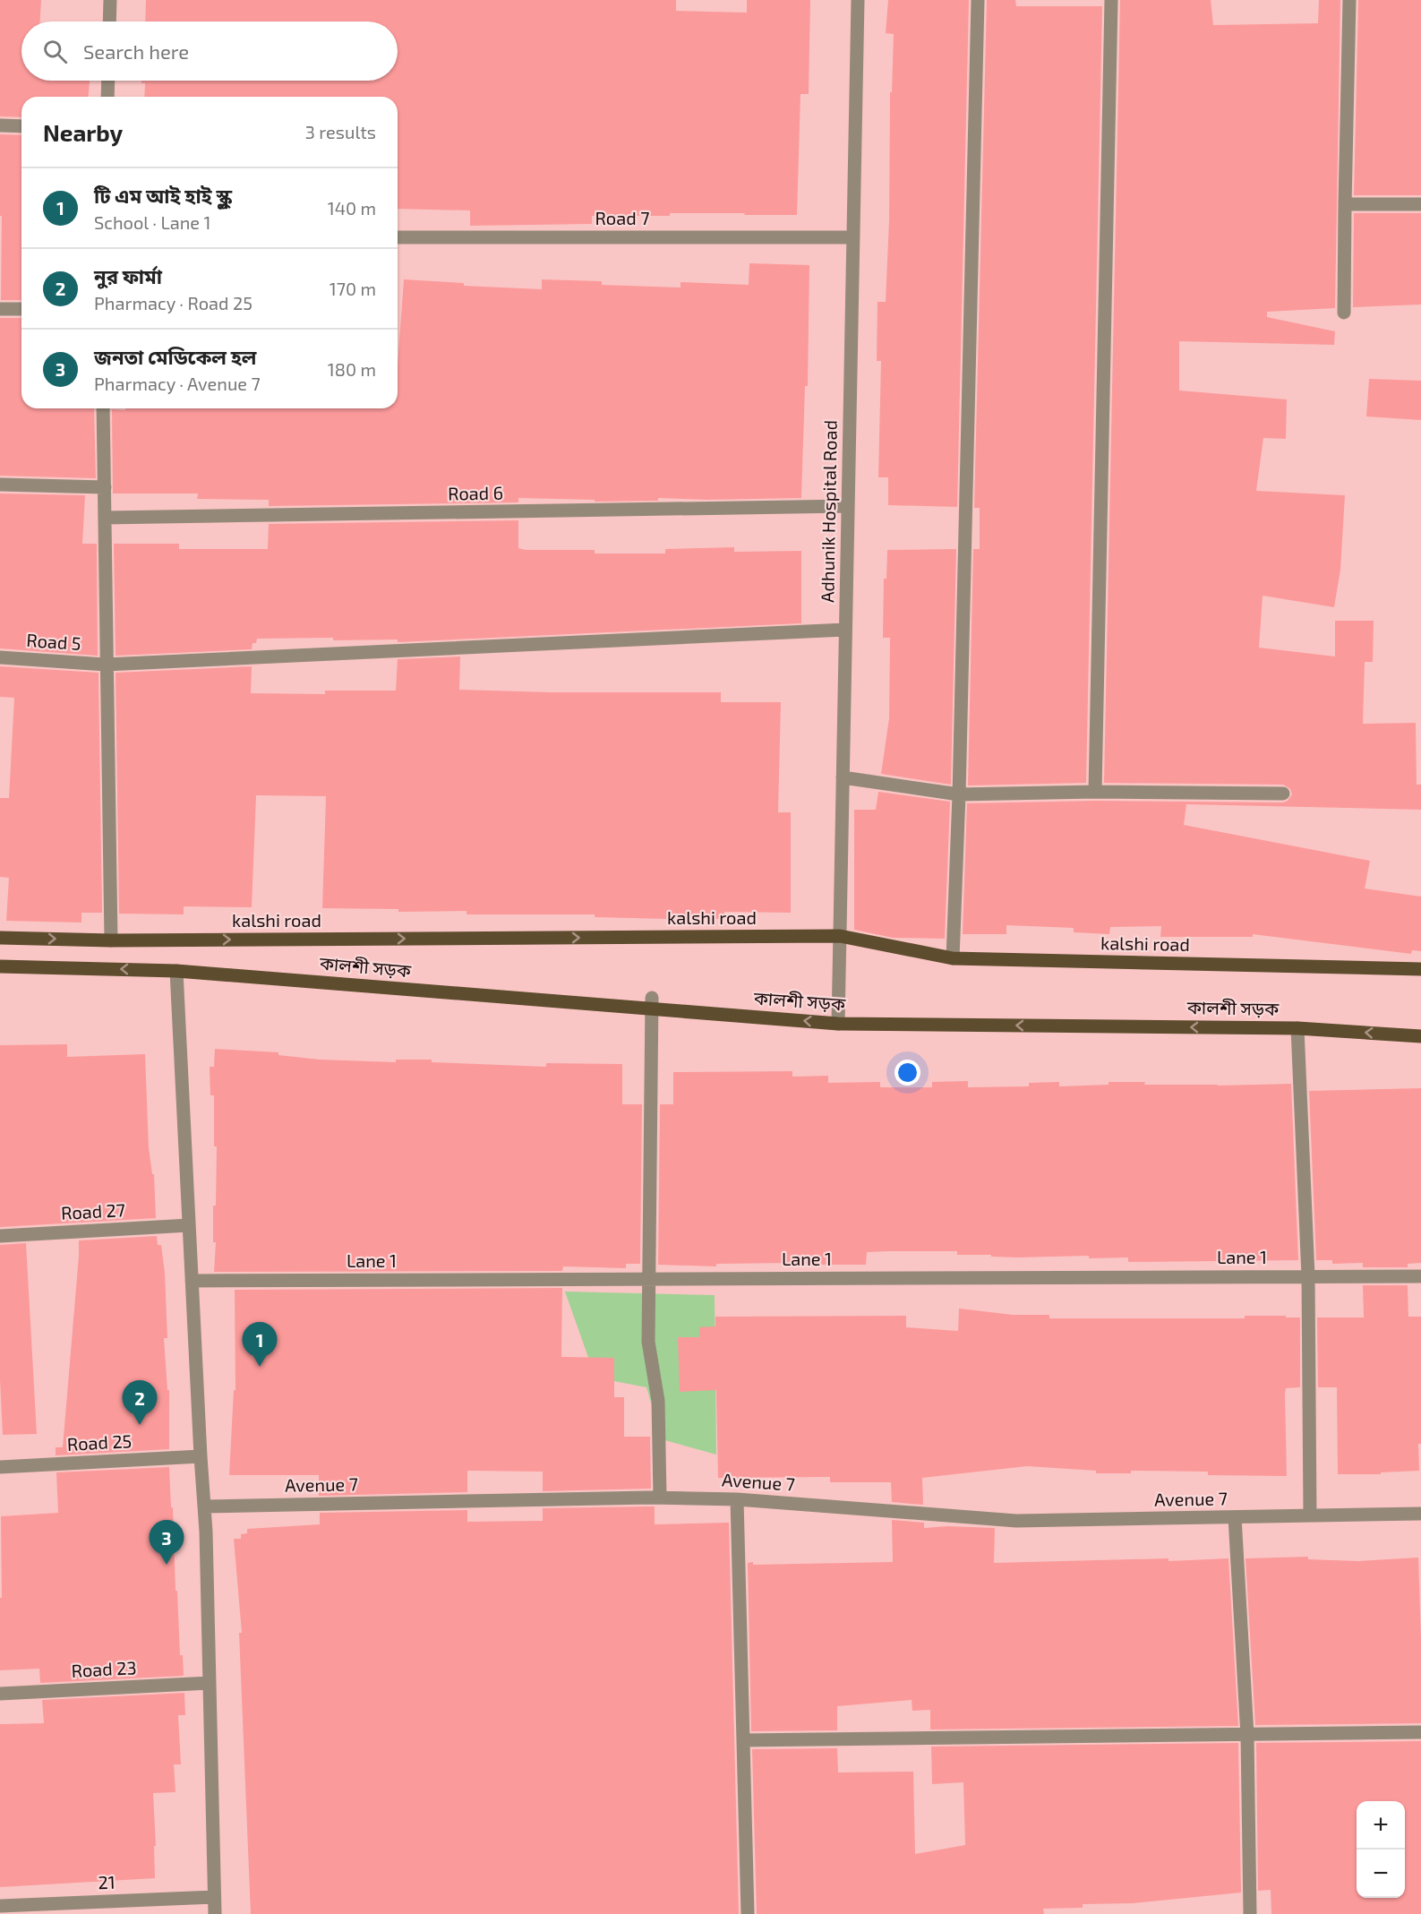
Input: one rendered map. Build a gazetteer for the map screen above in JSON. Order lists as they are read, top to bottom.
{
  "streets": {
    "main road": ["kalshi road", "কালশী সড়ক"],
    "street": [
      "Road 7",
      "Road 6",
      "Adhunik Hospital Road",
      "Road 5",
      "Road 27",
      "Lane 1",
      "Road 25",
      "Avenue 7",
      "Road 23",
      "21"
    ]
  },
  "crossings": [
    ["Road 7", "Adhunik Hospital Road"],
    ["Road 6", "Adhunik Hospital Road"],
    ["Adhunik Hospital Road", "kalshi road"],
    ["Adhunik Hospital Road", "কালশী সড়ক"]
  ],
  "one_way": ["kalshi road", "কালশী সড়ক"],
  "page": {
    "search": "Search here",
    "heading": ["Nearby", "3 results"],
    "list": [
      {
        "mark": "1",
        "name": "টি এম আই হাই স্কুল",
        "note": "School · Lane 1",
        "value": "140 m"
      },
      {
        "mark": "2",
        "name": "নুর ফার্মা",
        "note": "Pharmacy · Road 25",
        "value": "170 m"
      },
      {
        "mark": "3",
        "name": "জনতা মেডিকেল হল",
        "note": "Pharmacy · Avenue 7",
        "value": "180 m"
      }
    ],
    "pins": ["1", "2", "3"],
    "map_buttons": ["+", "−"]
  }
}
